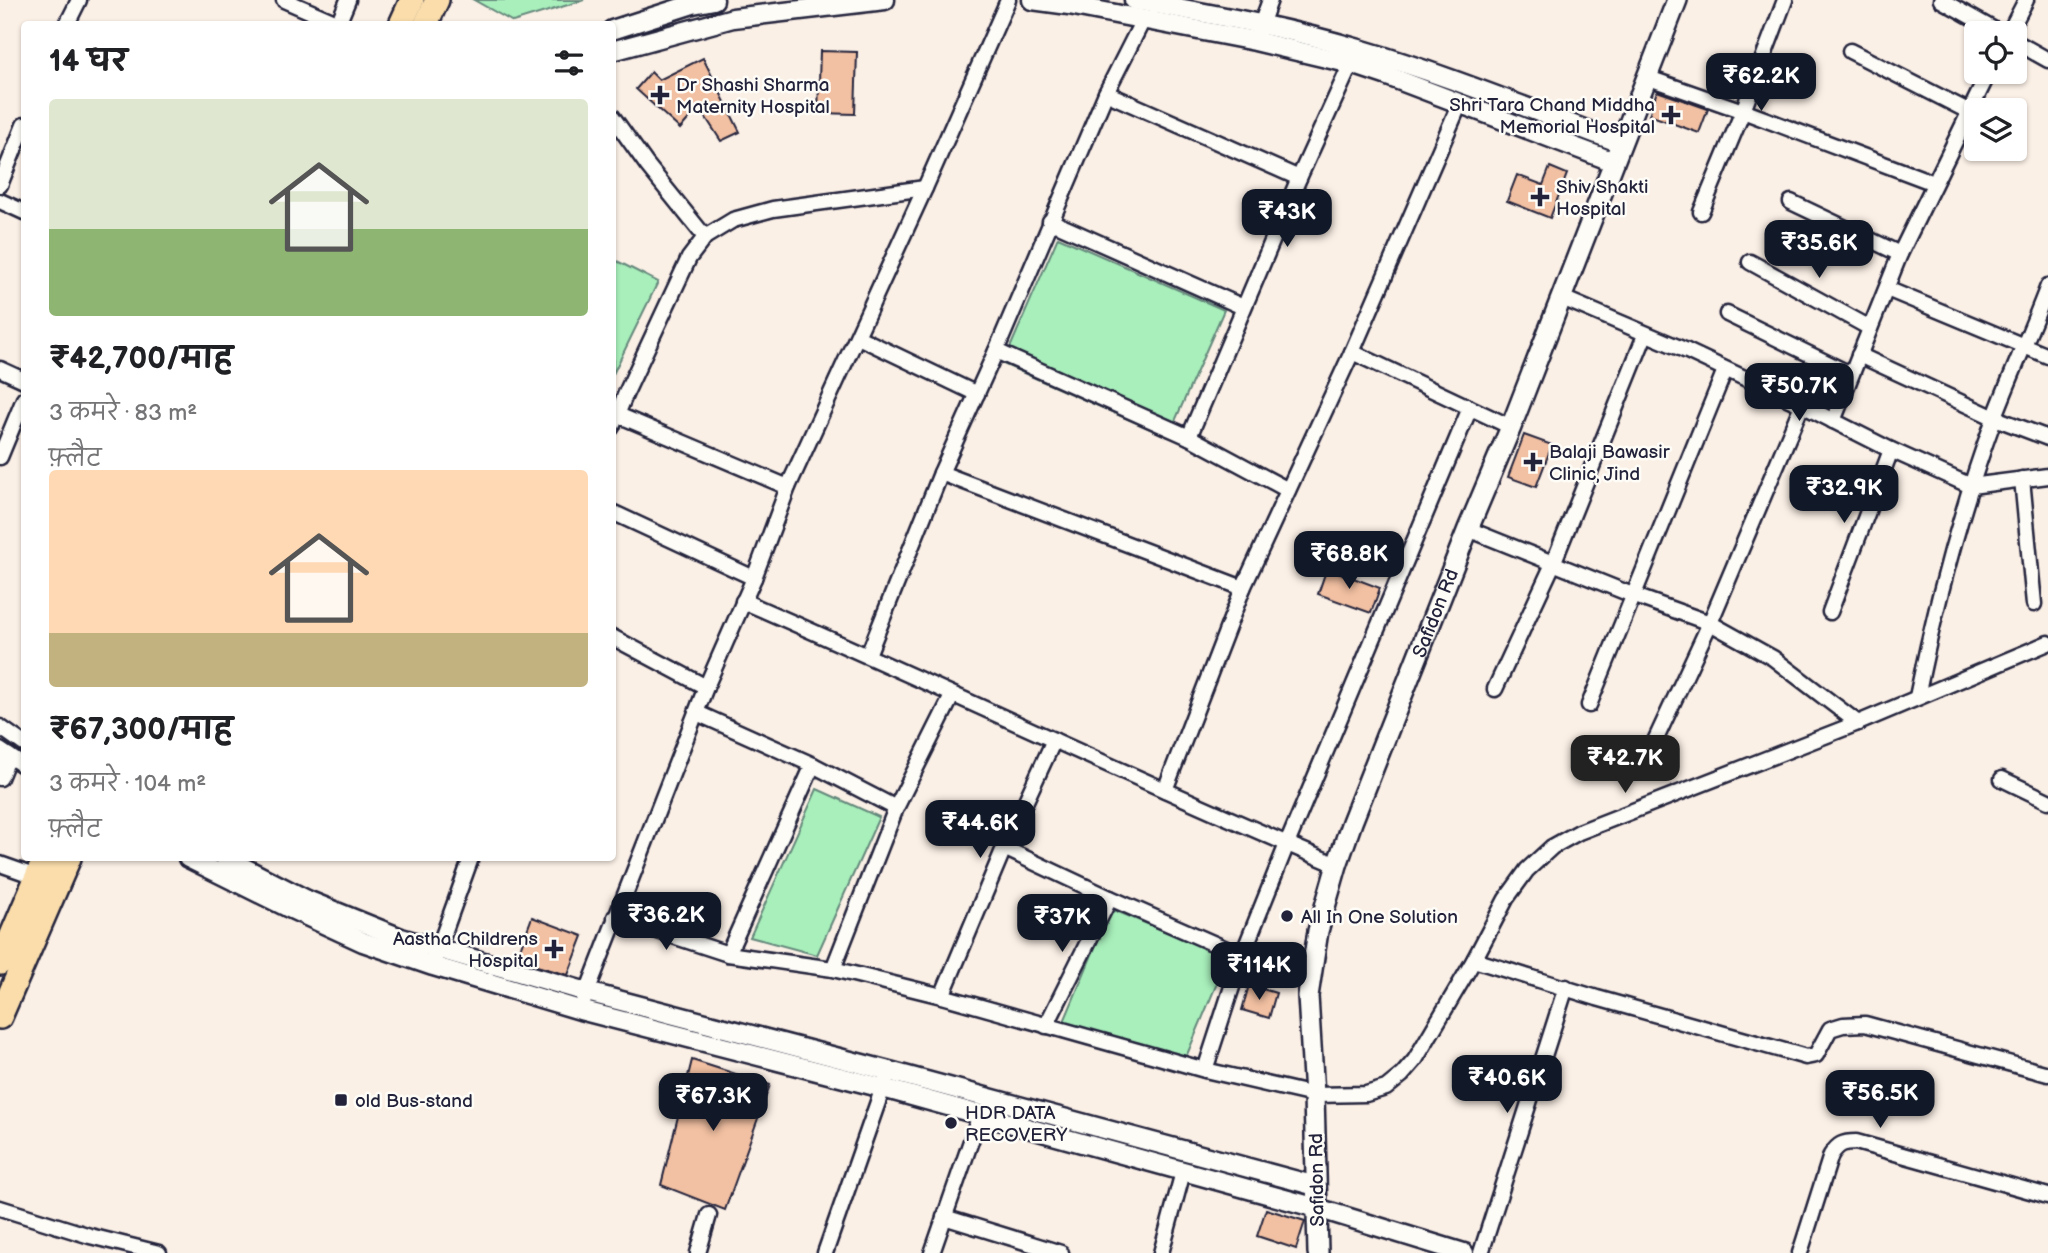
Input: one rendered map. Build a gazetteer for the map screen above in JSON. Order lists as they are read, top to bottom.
{
  "streets": {
    "main road": ["Safidon Rd"]
  },
  "places": {
    "health": [
      "Dr Shashi Sharma Maternity Hospital",
      "Shri Tara Chand Middha Memorial Hospital",
      "Shiv Shakti Hospital",
      "Balaji Bawasir Clinic, Jind",
      "Aastha Childrens Hospital"
    ],
    "other": ["All In One Solution", "HDR DATA RECOVERY"],
    "transit": ["old Bus-stand"]
  },
  "page": {
    "heading": "14 घर",
    "price": [
      "₹62.2K",
      "₹43K",
      "₹35.6K",
      "₹50.7K",
      "₹32.9K",
      "₹68.8K",
      "₹42.7K",
      "₹44.6K",
      "₹36.2K",
      "₹37K",
      "₹114K",
      "₹40.6K",
      "₹56.5K",
      "₹67.3K"
    ],
    "list": [
      {
        "name": "₹42,700/माह",
        "note": "3 कमरे · 83 m² · फ़्लैट"
      },
      {
        "name": "₹67,300/माह",
        "note": "3 कमरे · 104 m² · फ़्लैट"
      }
    ]
  }
}
